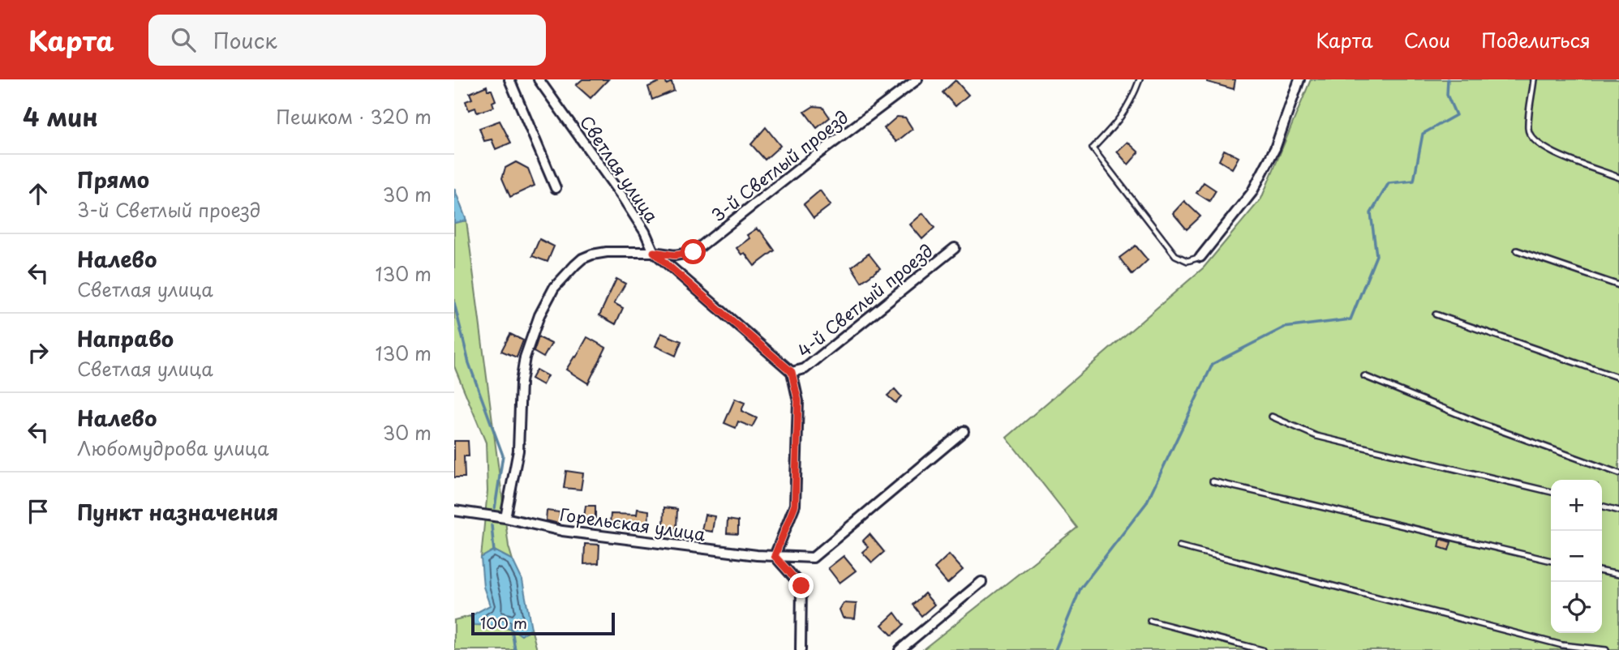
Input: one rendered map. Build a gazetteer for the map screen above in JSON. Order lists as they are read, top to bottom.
{
  "streets": {
    "street": [
      "3-й Светлый проезд",
      "Светлая улица",
      "4-й Светлый проезд",
      "Горельская улица"
    ]
  },
  "crossings": [
    ["3-й Светлый проезд", "Светлая улица"],
    ["3-й Светлый проезд", "Горельская улица"],
    ["Светлая улица", "4-й Светлый проезд"]
  ],
  "scale_bar": "100 m",
  "page": {
    "header": "Карта",
    "search": "Поиск",
    "nav": ["Карта", "Слои", "Поделиться"],
    "heading": ["4 мин", "Пешком · 320 m"],
    "list": [
      ["Прямо", "3-й Светлый проезд", "30 m"],
      ["Налево", "Светлая улица", "130 m"],
      ["Направо", "Светлая улица", "130 m"],
      ["Налево", "Любомудрова улица", "30 m"],
      "Пункт назначения"
    ],
    "map_buttons": ["+", "−"],
    "scale": "100 m"
  }
}
